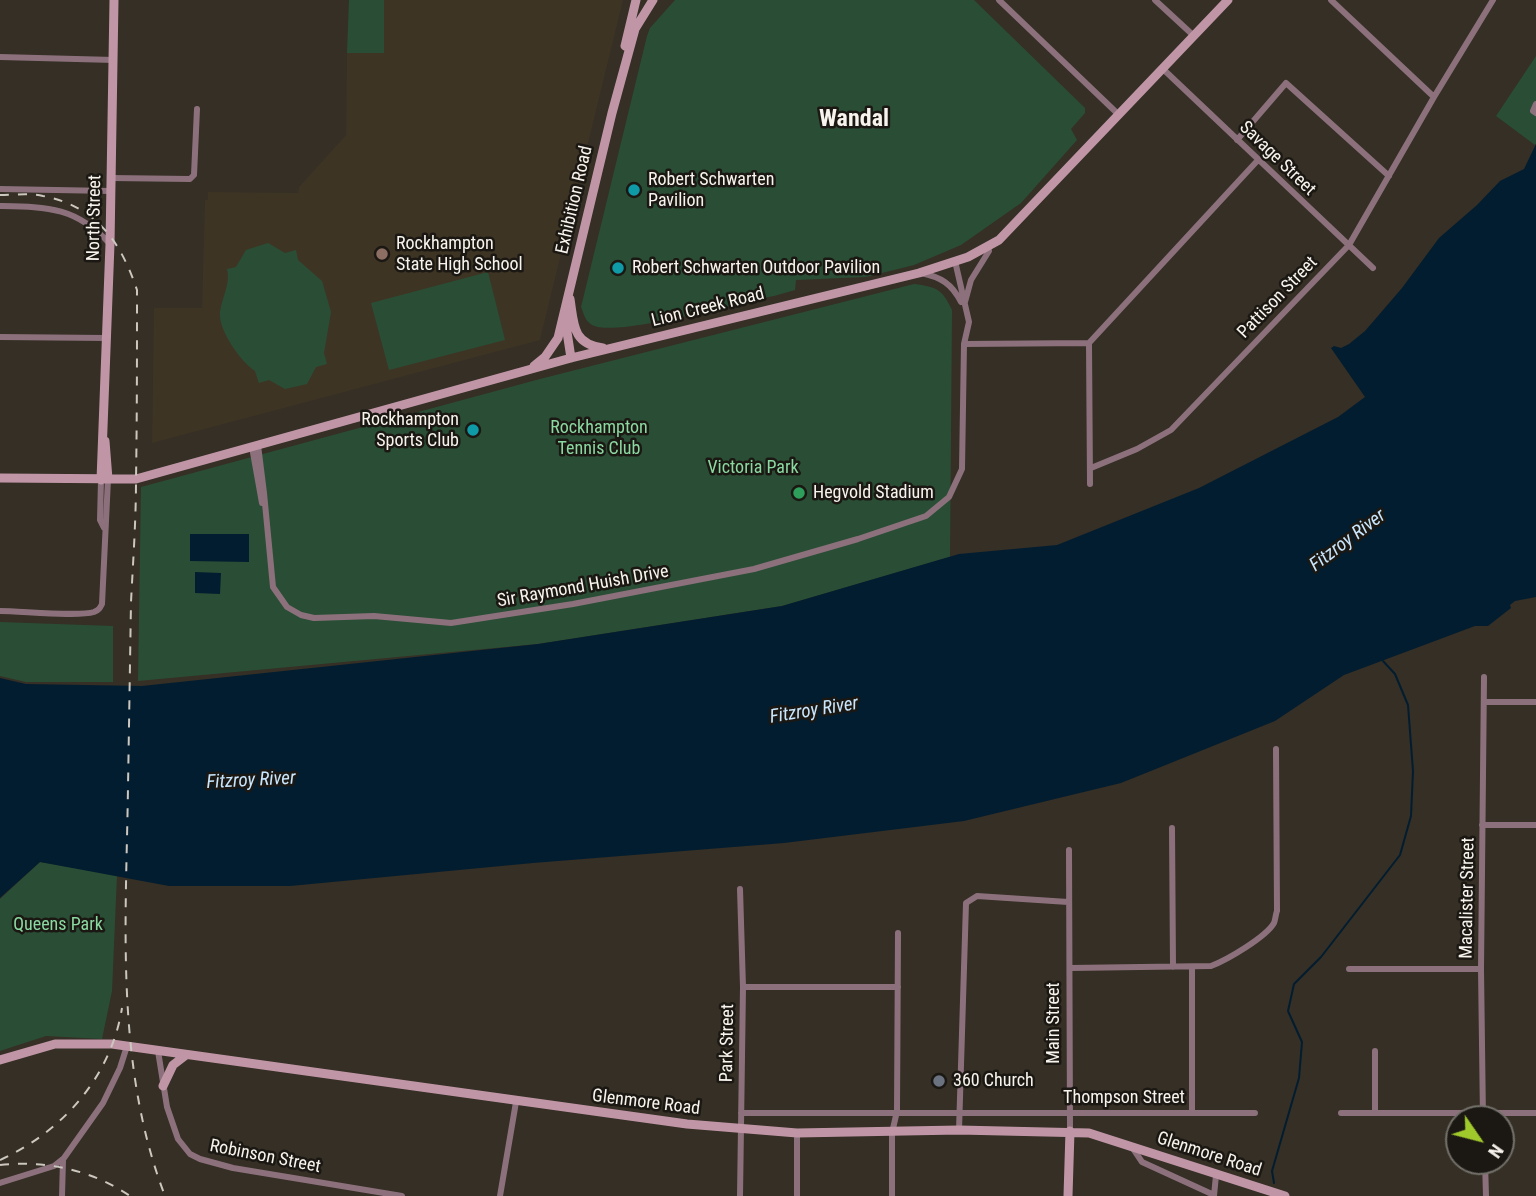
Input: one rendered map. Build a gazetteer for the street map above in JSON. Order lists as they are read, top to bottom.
{
  "streets": {
    "street": [
      "Savage Street",
      "Exhibition Road",
      "North Street",
      "Pattison Street",
      "Lion Creek Road",
      "Sir Raymond Huish Drive",
      "Macalister Street",
      "Main Street",
      "Park Street",
      "Thompson Street",
      "Glenmore Road",
      "Robinson Street"
    ]
  },
  "crossings": [
    ["Savage Street", "Pattison Street"],
    ["Savage Street", "Lion Creek Road"],
    ["Exhibition Road", "Lion Creek Road"],
    ["North Street", "Lion Creek Road"],
    ["Lion Creek Road", "Sir Raymond Huish Drive"],
    ["Main Street", "Thompson Street"],
    ["Main Street", "Glenmore Road"],
    ["Park Street", "Thompson Street"],
    ["Park Street", "Glenmore Road"],
    ["Glenmore Road", "Robinson Street"]
  ],
  "districts": ["Wandal"],
  "water": ["Fitzroy River"],
  "parks": ["Rockhampton Tennis Club", "Victoria Park", "Queens Park"],
  "places": [
    "Robert Schwarten Pavilion",
    "Rockhampton State High School",
    "Robert Schwarten Outdoor Pavilion",
    "Rockhampton Sports Club",
    "Hegvold Stadium",
    "360 Church"
  ],
  "north": "bottom right"
}
